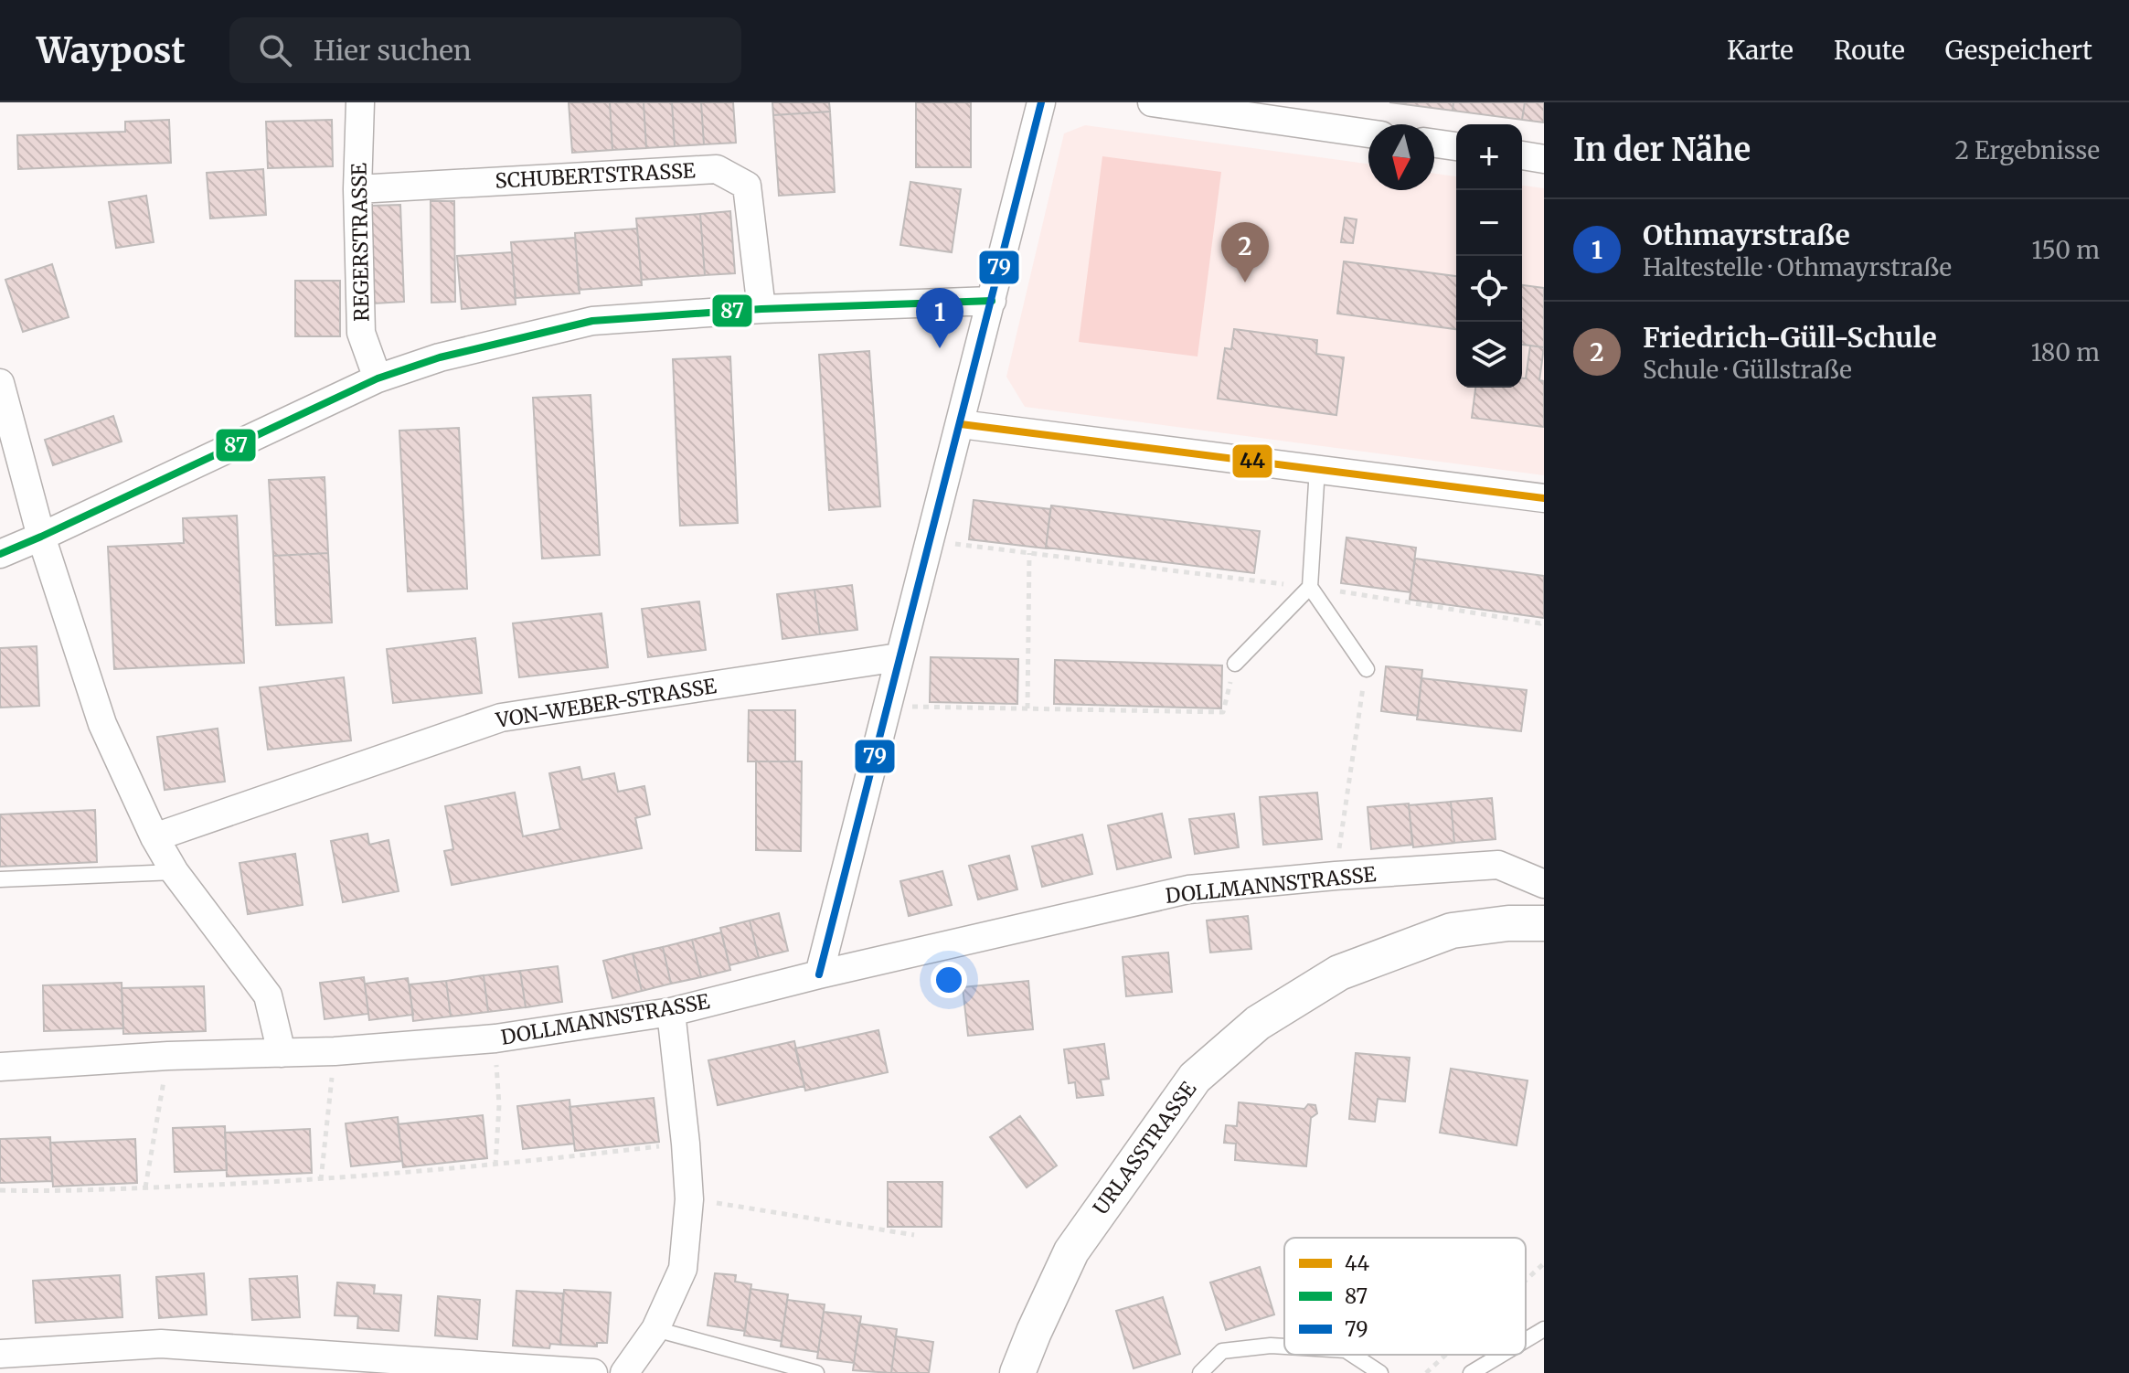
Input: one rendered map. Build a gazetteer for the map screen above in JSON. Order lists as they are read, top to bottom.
{
  "streets": {
    "street": [
      "SCHUBERTSTRASSE",
      "REGERSTRASSE",
      "VON-WEBER-STRASSE",
      "DOLLMANNSTRASSE",
      "URLASSTRASSE"
    ]
  },
  "crossings": [
    ["SCHUBERTSTRASSE", "REGERSTRASSE"]
  ],
  "lines": ["transit line 79", "transit line 87", "transit line 44"],
  "legend": ["44", "87", "79"],
  "north": "bottom",
  "page": {
    "header": "Waypost",
    "search": "Hier suchen",
    "nav": ["Karte", "Route", "Gespeichert"],
    "heading": ["In der Nähe", "2 Ergebnisse"],
    "map_buttons": ["+", "−"],
    "list": [
      {
        "mark": "1",
        "name": "Othmayrstraße",
        "note": "Haltestelle · Othmayrstraße",
        "value": "150 m"
      },
      {
        "mark": "2",
        "name": "Friedrich-Güll-Schule",
        "note": "Schule · Güllstraße",
        "value": "180 m"
      }
    ],
    "pins": ["2", "1"]
  }
}
